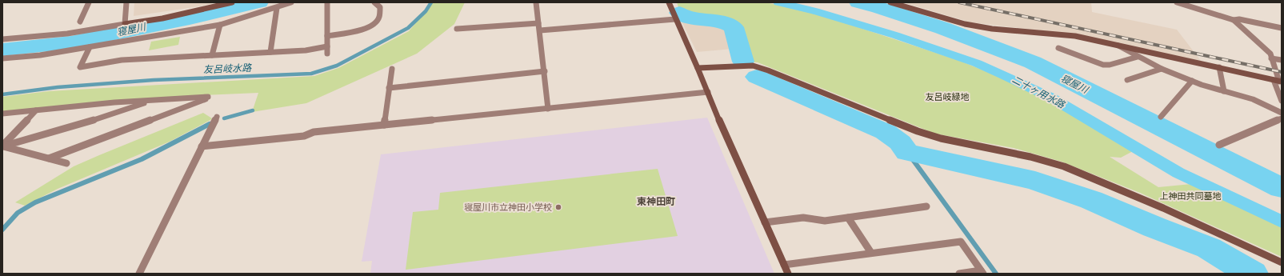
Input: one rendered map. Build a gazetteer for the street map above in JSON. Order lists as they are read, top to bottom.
{
  "districts": ["東神田町"],
  "water": ["寝屋川", "友呂岐水路", "二十ヶ用水路"],
  "parks": ["友呂岐緑地", "上神田共同墓地"],
  "places": ["寝屋川市立神田小学校"]
}
